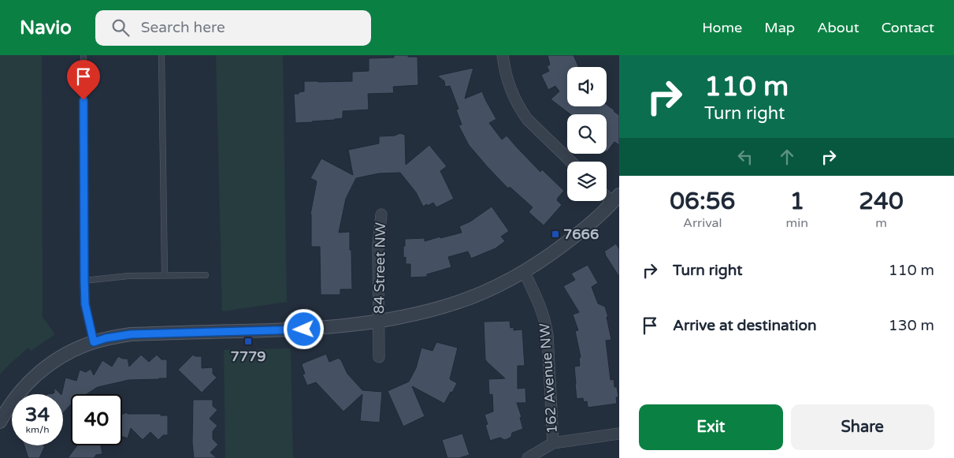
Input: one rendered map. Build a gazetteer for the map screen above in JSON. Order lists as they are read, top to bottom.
{
  "streets": {
    "street": ["84 Street NW", "162 Avenue NW"]
  },
  "crossings": [
    ["84 Street NW", "162 Avenue NW"]
  ],
  "places": {
    "transit": ["7666", "7779"]
  },
  "page": {
    "header": "Navio",
    "search": "Search here",
    "nav": [
      "Home",
      "Map",
      "About",
      "Contact"
    ],
    "turn": ["110 m", "Turn right"],
    "eta": [
      "06:56",
      "Arrival",
      "1",
      "min",
      "240",
      "m"
    ],
    "list": [
      {
        "name": "Turn right",
        "value": "110 m"
      },
      {
        "name": "Arrive at destination",
        "value": "130 m"
      }
    ],
    "speed": "34 km/h",
    "limit": "40",
    "buttons": ["Exit", "Share"]
  }
}
